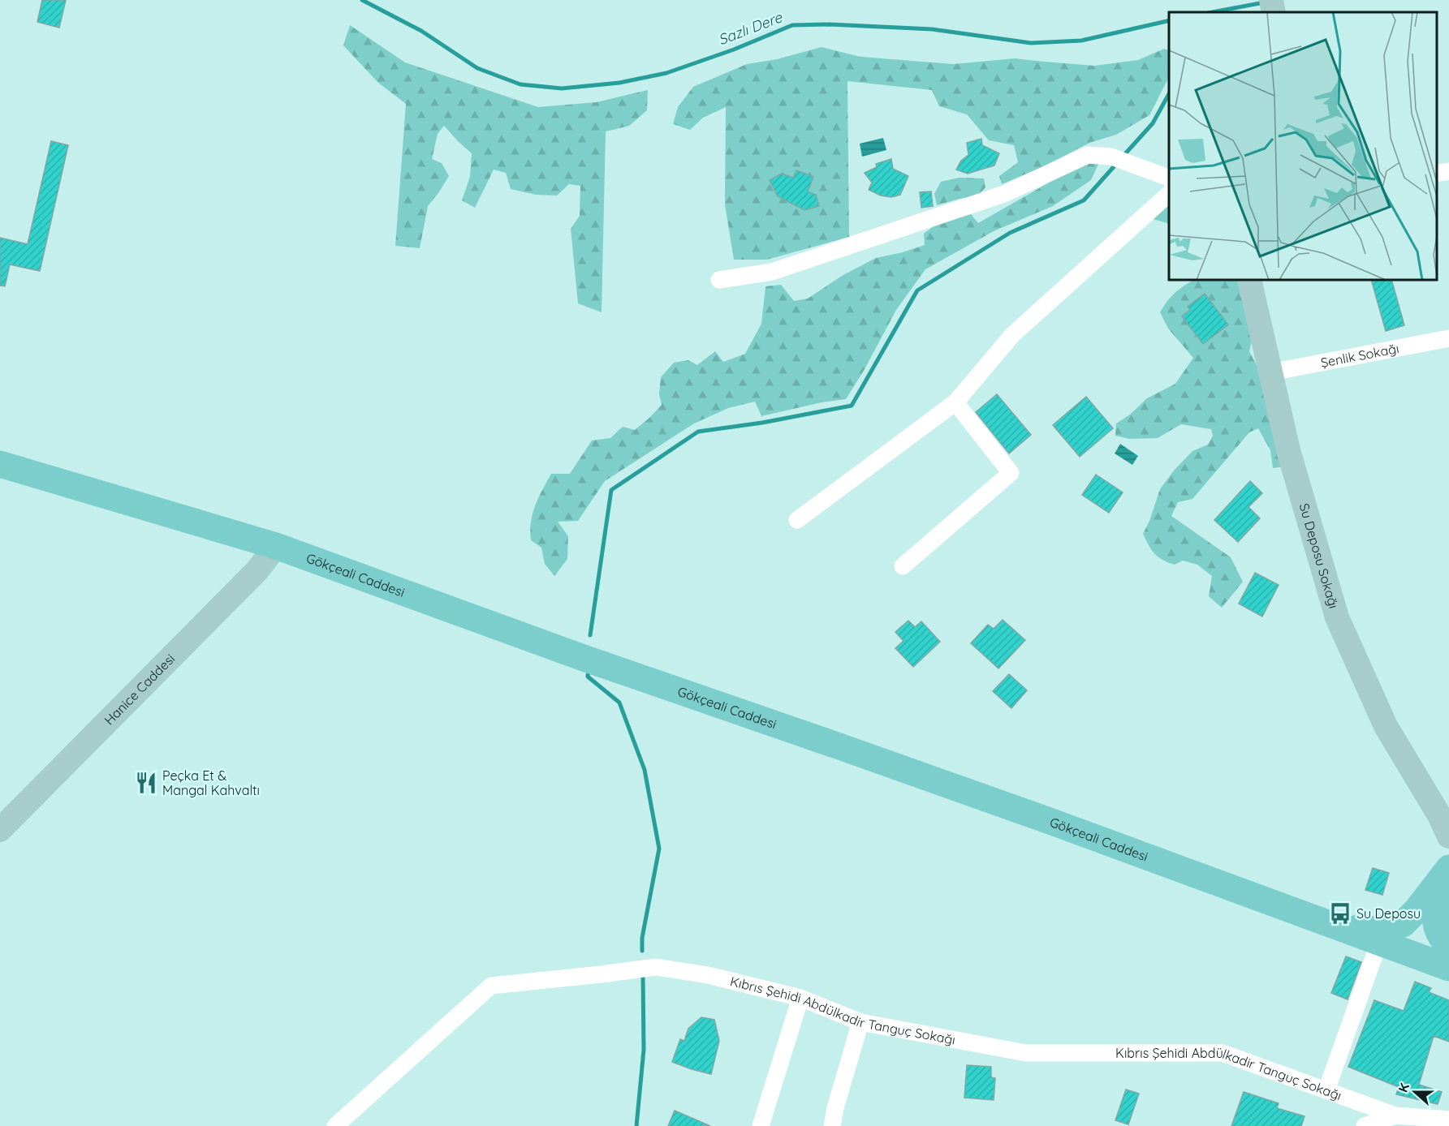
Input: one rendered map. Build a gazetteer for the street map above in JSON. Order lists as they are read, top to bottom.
{
  "streets": {
    "main road": ["Gökçeali Caddesi"],
    "street": [
      "Şenlik Sokağı",
      "Su Deposu Sokağı",
      "Hanice Caddesi",
      "Kıbrıs Şehidi Abdülkadir Tanguç Sokağı"
    ]
  },
  "crossings": [
    ["Şenlik Sokağı", "Su Deposu Sokağı"],
    ["Gökçeali Caddesi", "Hanice Caddesi"]
  ],
  "water": ["Sazlı Dere"],
  "places": {
    "restaurant": ["Peçka Et & Mangal Kahvaltı"],
    "bus stop": ["Su Deposu"]
  },
  "north": "left"
}
